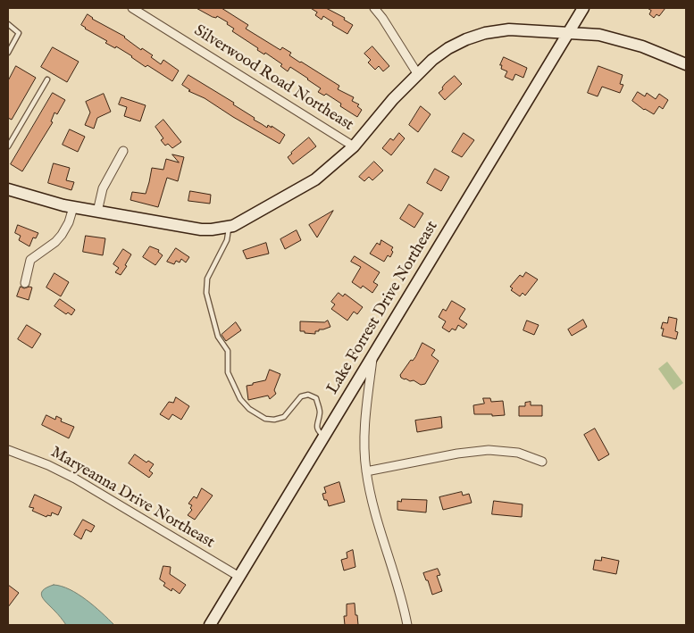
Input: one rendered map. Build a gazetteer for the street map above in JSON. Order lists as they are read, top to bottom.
{
  "streets": {
    "main road": ["Lake Forrest Drive Northeast"],
    "street": ["Silverwood Road Northeast", "Maryeanna Drive Northeast"]
  },
  "crossings": [
    ["Lake Forrest Drive Northeast", "Maryeanna Drive Northeast"]
  ]
}
